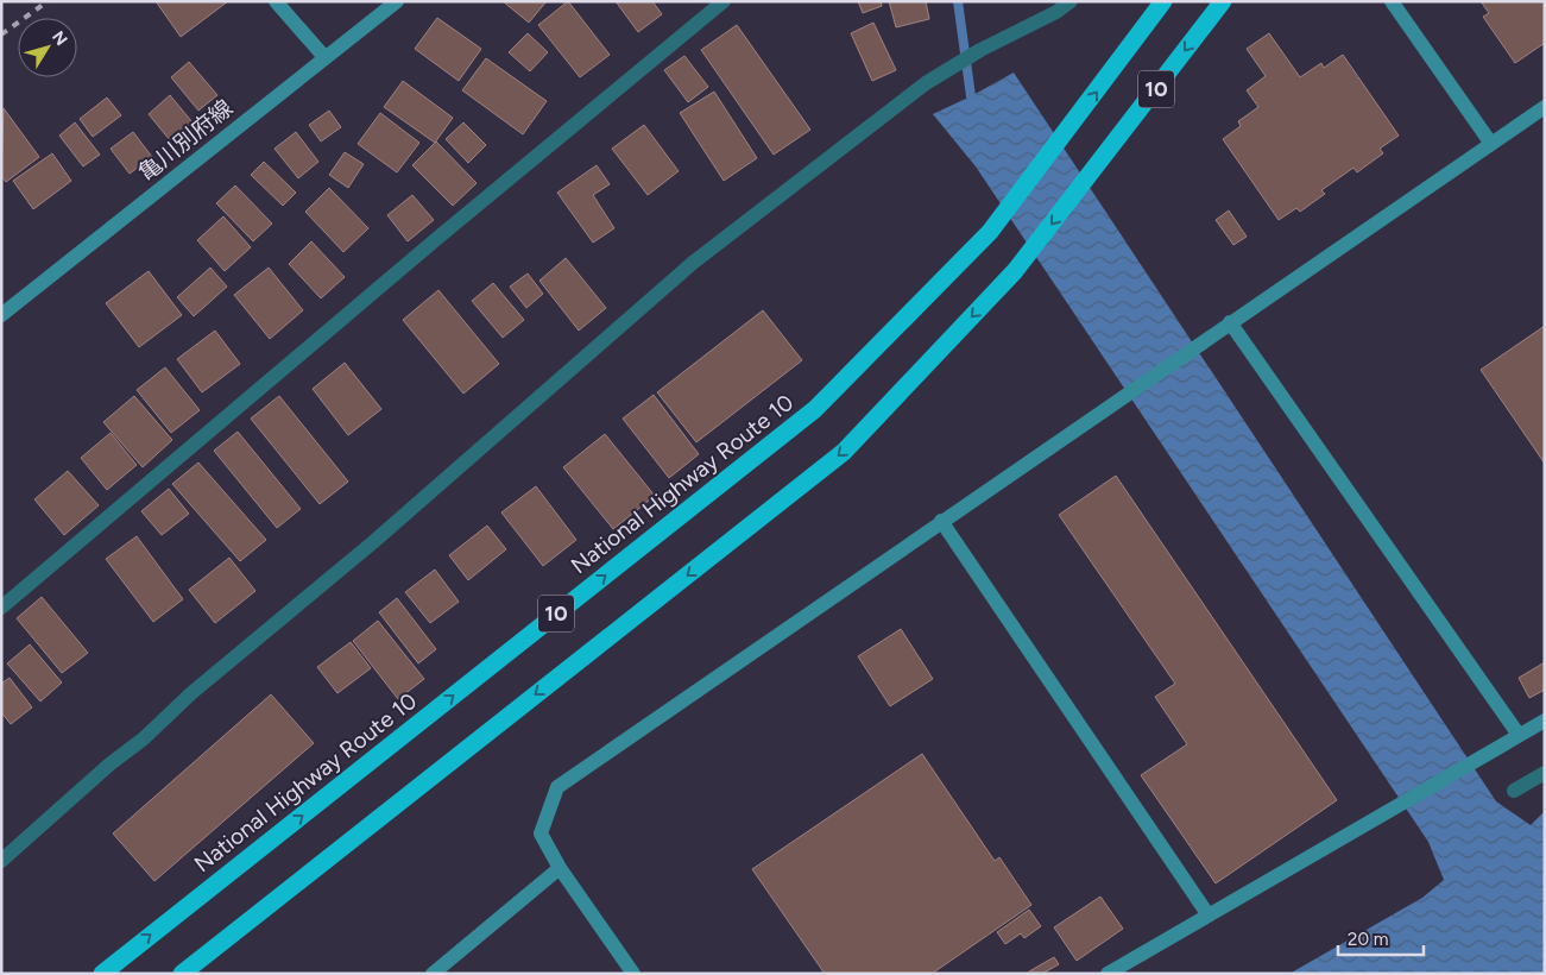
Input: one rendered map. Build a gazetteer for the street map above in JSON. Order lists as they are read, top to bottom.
{
  "streets": {
    "highway": ["10", "National Highway Route 10"],
    "street": ["亀川別府線"]
  },
  "scale_bar": "20 m",
  "north": "top right"
}
